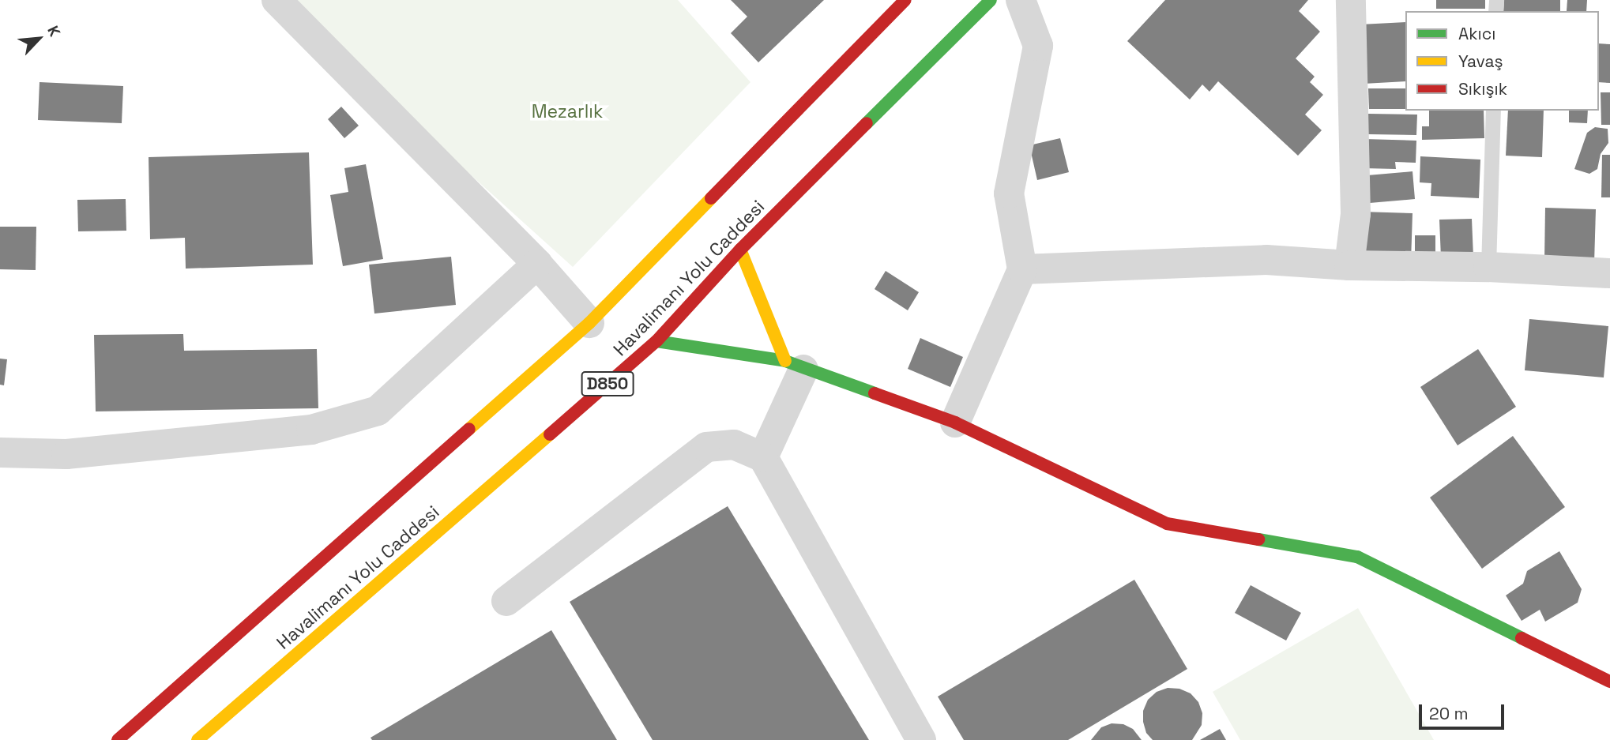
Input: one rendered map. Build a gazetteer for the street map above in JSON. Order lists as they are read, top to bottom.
{
  "streets": {
    "main road": ["Havalimanı Yolu Caddesi", "D850"]
  },
  "parks": ["Mezarlık"],
  "legend": ["Akıcı", "Yavaş", "Sıkışık"],
  "scale_bar": "20 m",
  "north": "top right"
}
